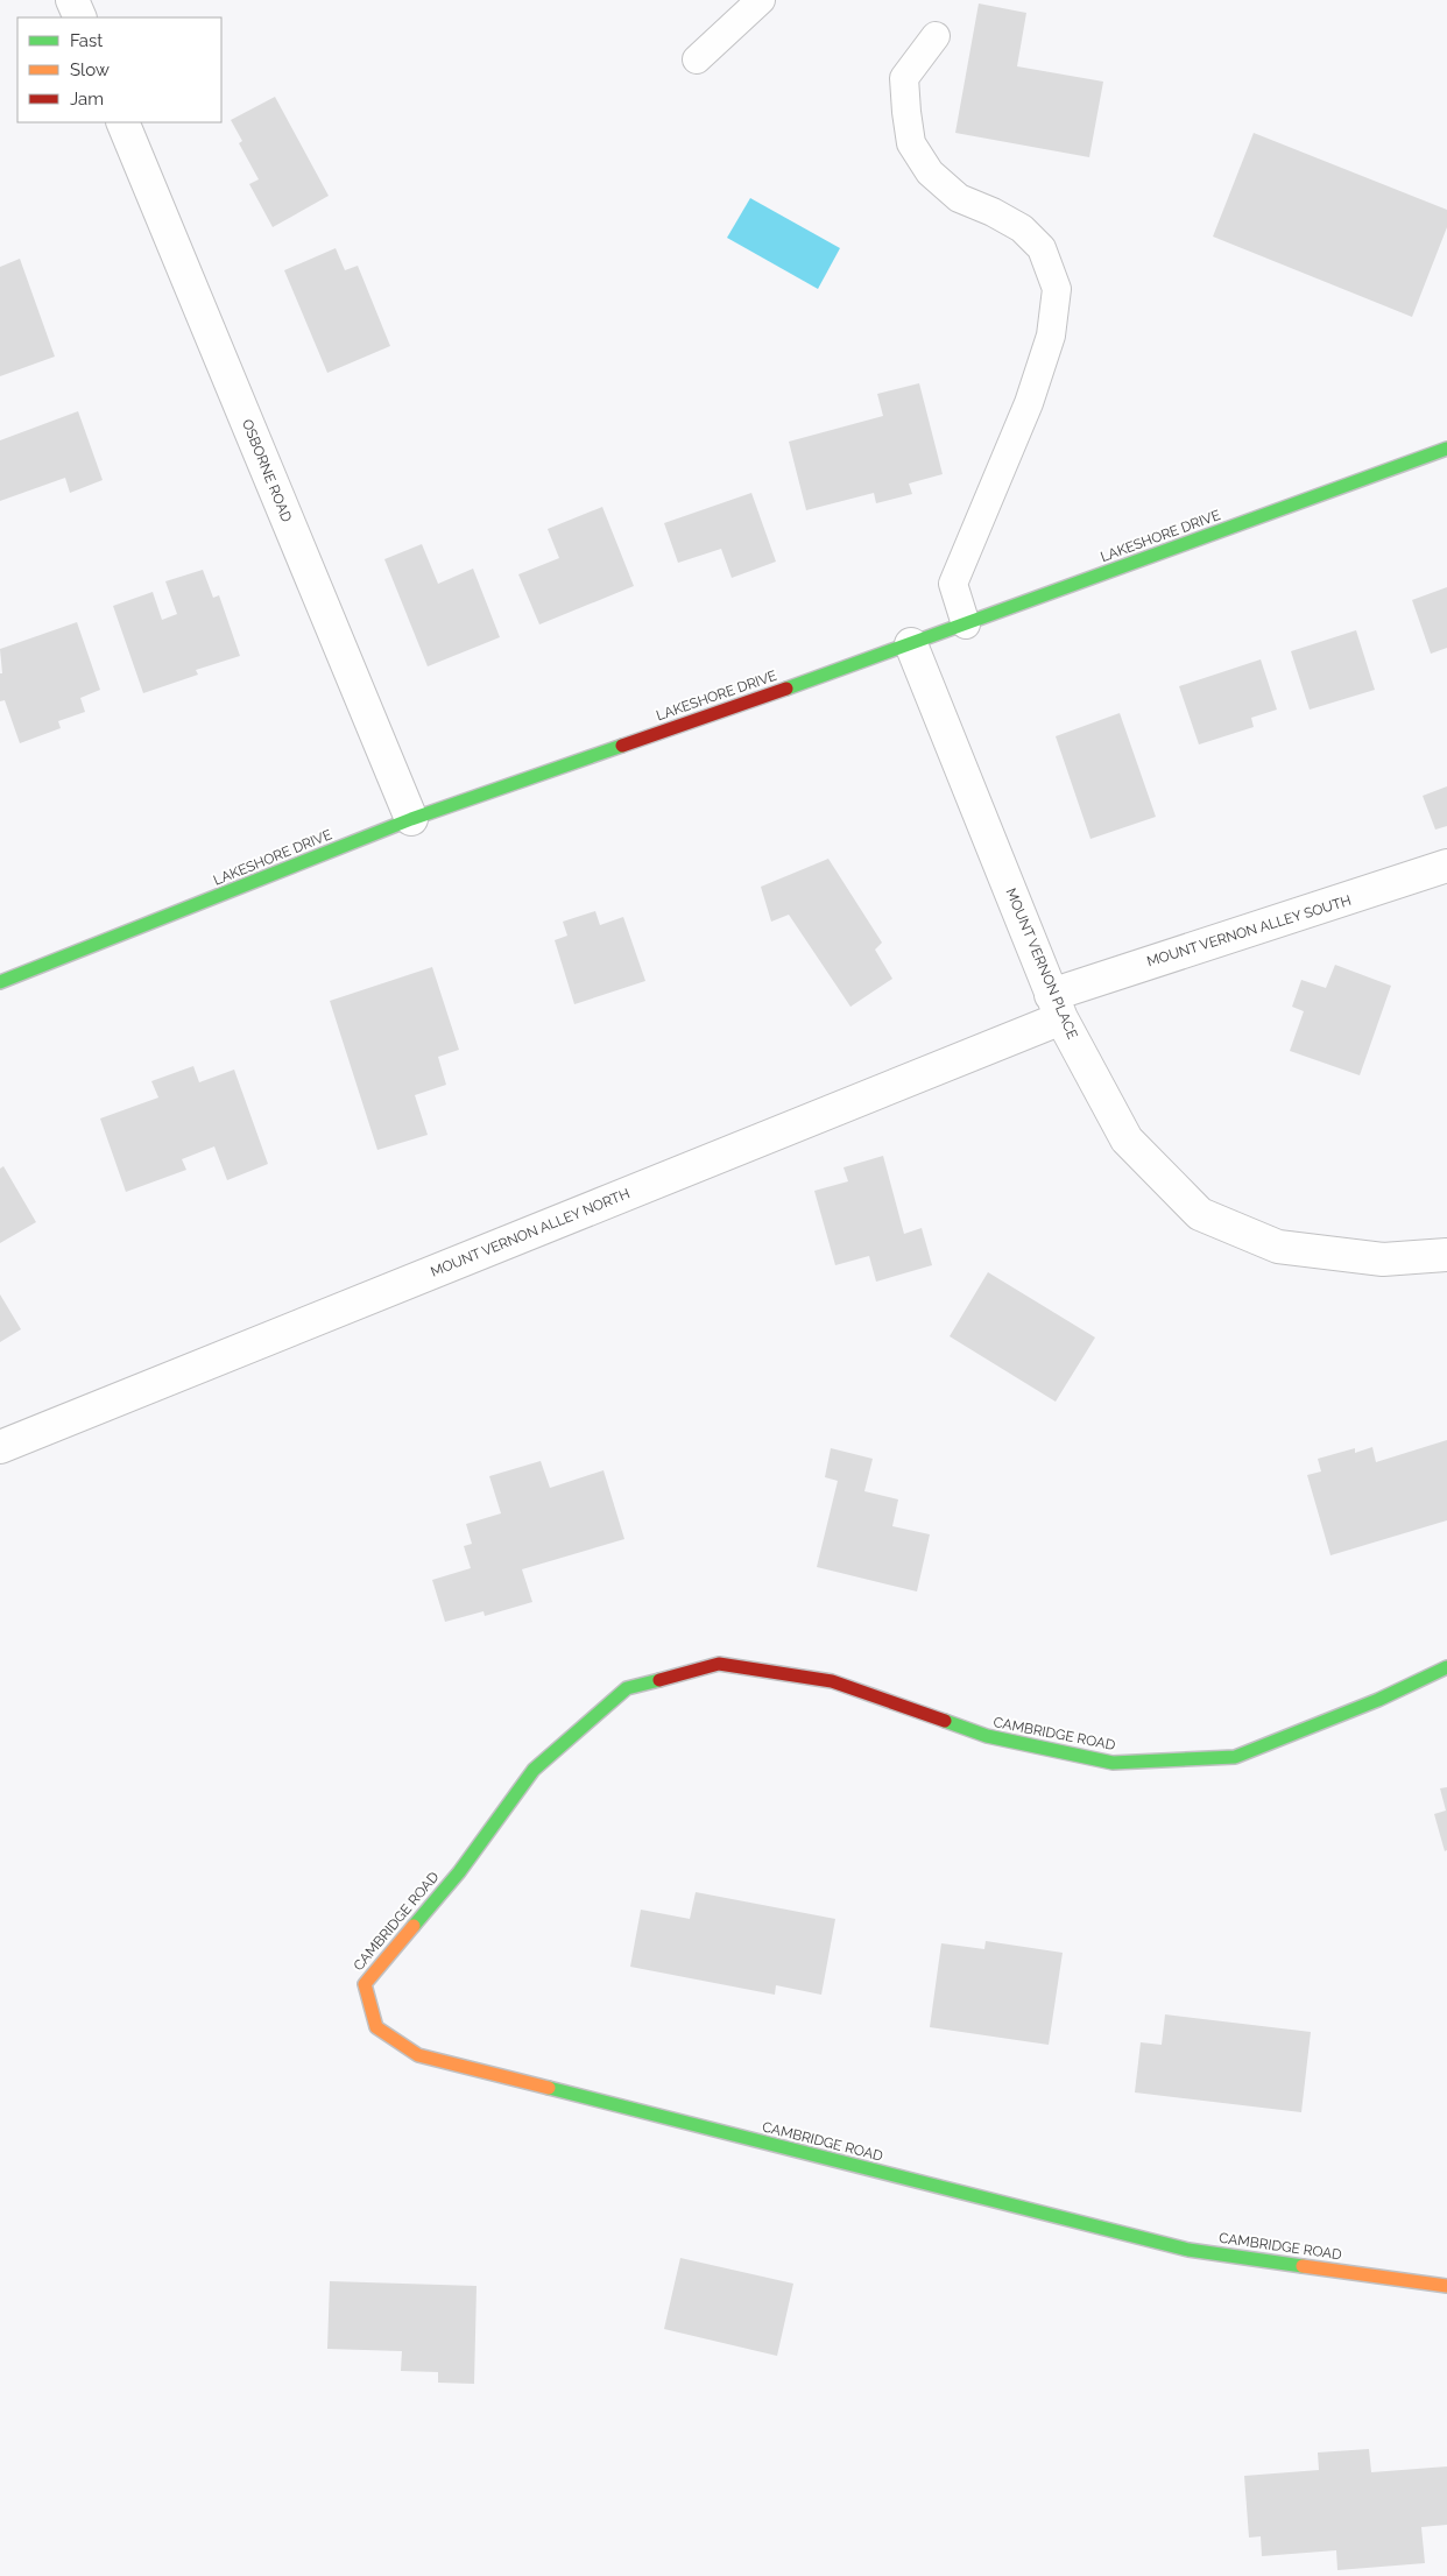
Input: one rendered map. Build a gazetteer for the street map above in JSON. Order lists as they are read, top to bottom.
{
  "streets": {
    "street": [
      "OSBORNE ROAD",
      "LAKESHORE DRIVE",
      "MOUNT VERNON ALLEY SOUTH",
      "MOUNT VERNON PLACE",
      "MOUNT VERNON ALLEY NORTH",
      "CAMBRIDGE ROAD"
    ]
  },
  "crossings": [
    ["OSBORNE ROAD", "LAKESHORE DRIVE"],
    ["LAKESHORE DRIVE", "MOUNT VERNON PLACE"],
    ["MOUNT VERNON ALLEY SOUTH", "MOUNT VERNON PLACE"],
    ["MOUNT VERNON ALLEY SOUTH", "MOUNT VERNON ALLEY NORTH"],
    ["MOUNT VERNON PLACE", "MOUNT VERNON ALLEY NORTH"]
  ],
  "legend": ["Fast", "Slow", "Jam"]
}
